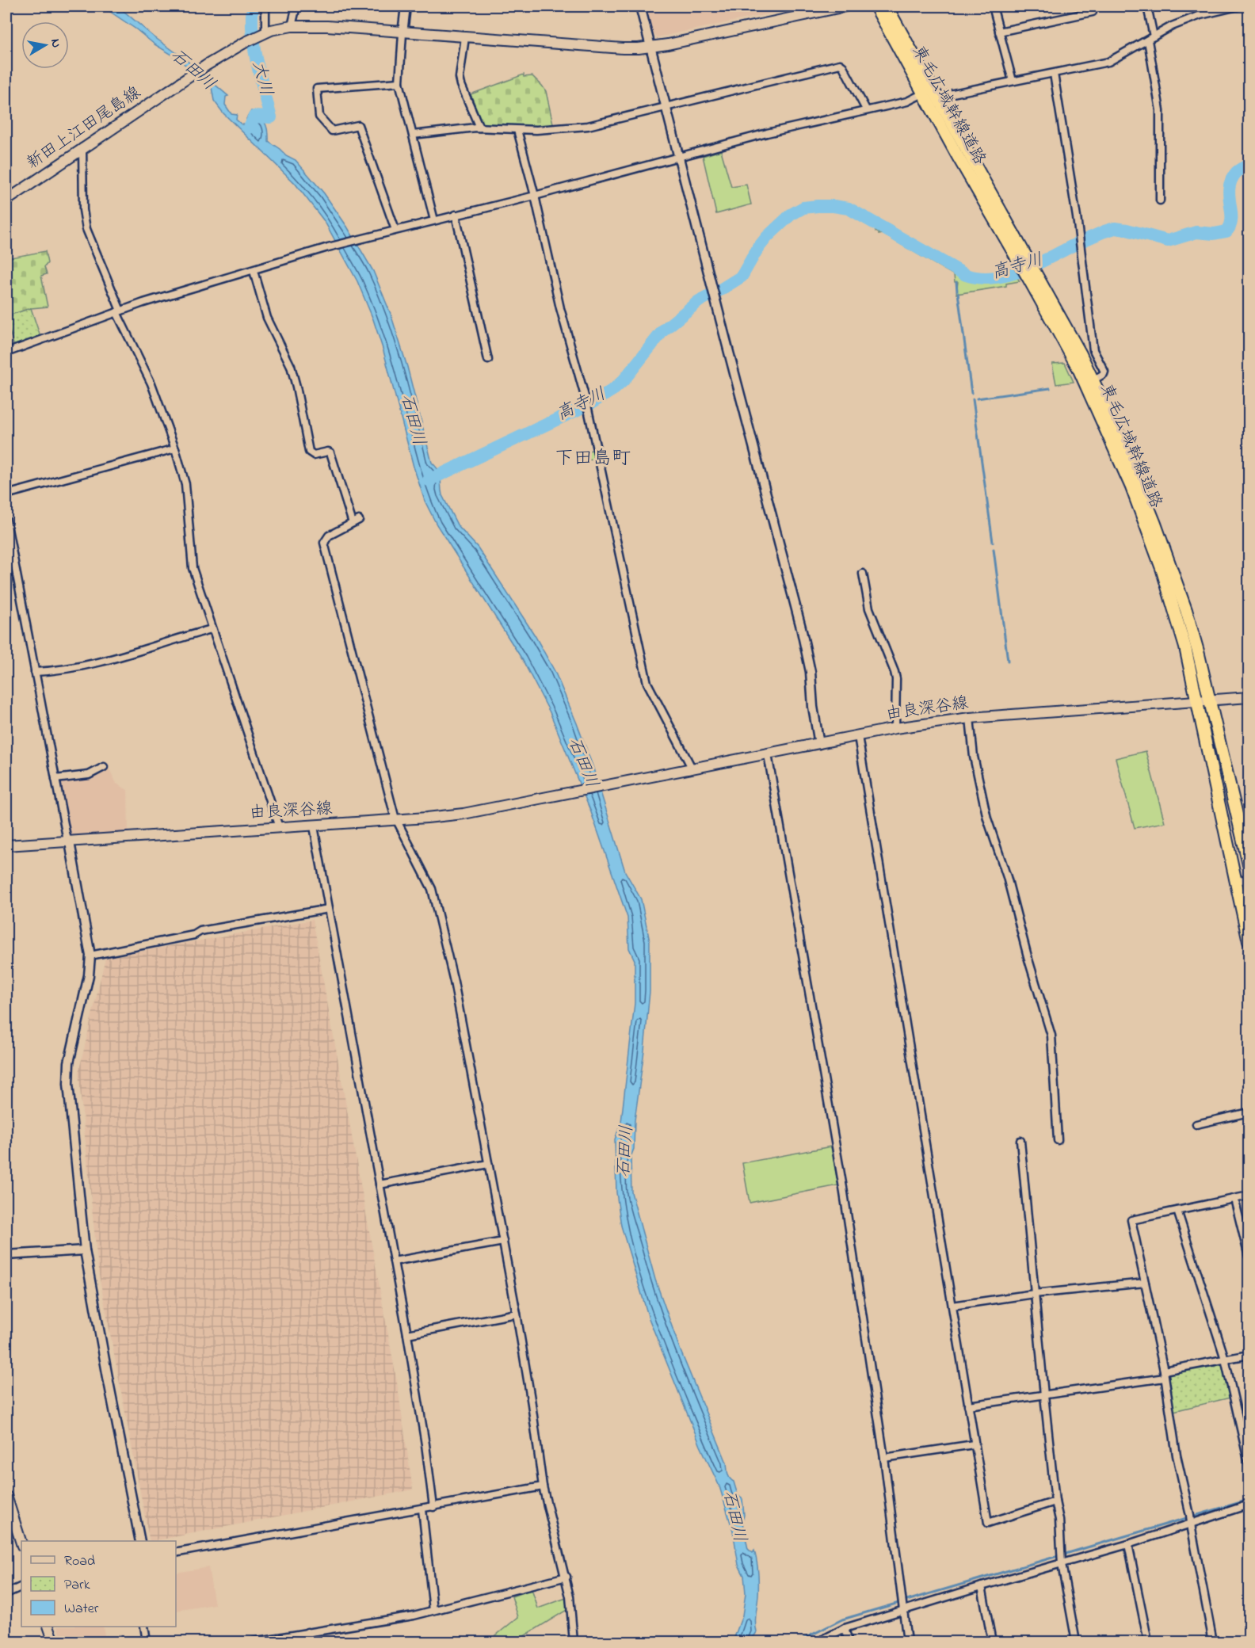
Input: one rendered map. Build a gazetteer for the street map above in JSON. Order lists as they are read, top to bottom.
{
  "streets": {
    "highway": ["東毛広域幹線道路"],
    "main road": ["新田上江田尾島線", "由良深谷線"]
  },
  "crossings": [
    ["東毛広域幹線道路", "由良深谷線"]
  ],
  "districts": ["下田島町"],
  "water": ["石田川", "大川", "高寺川"],
  "legend": ["Road", "Park", "Water"],
  "north": "right"
}
